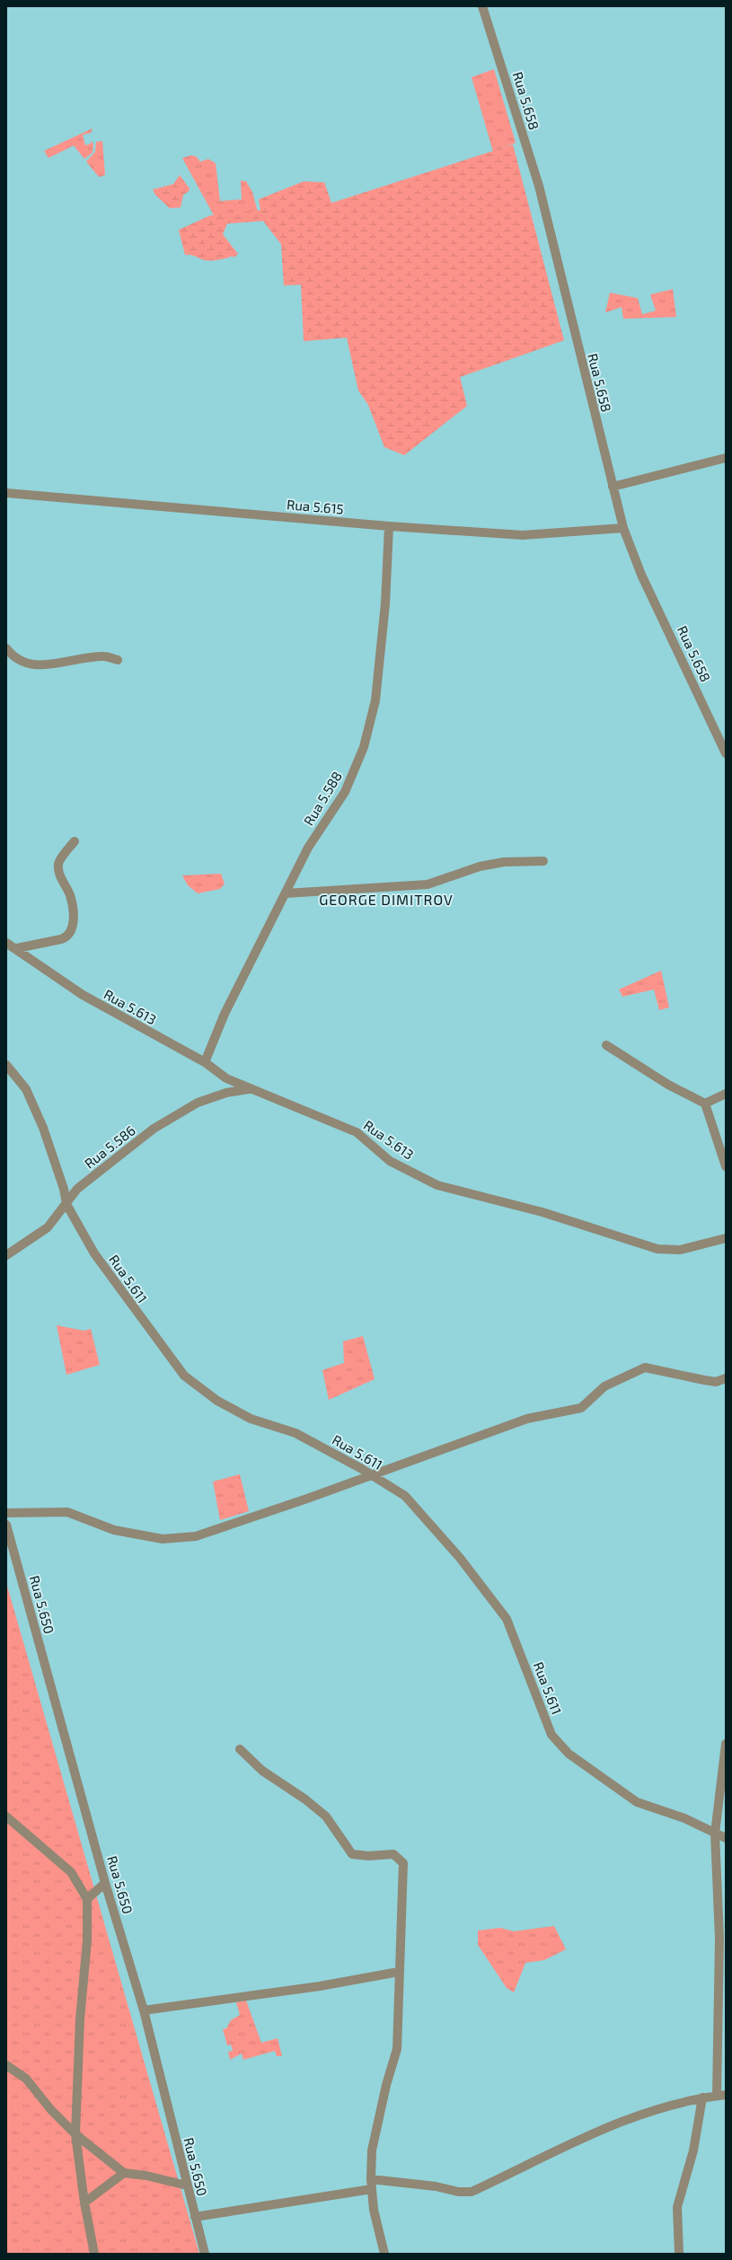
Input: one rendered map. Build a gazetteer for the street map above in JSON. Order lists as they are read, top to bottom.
{
  "streets": {
    "street": [
      "Rua 5.658",
      "Rua 5.615",
      "Rua 5.588",
      "Rua 5.613",
      "Rua 5.586",
      "Rua 5.611",
      "Rua 5.650"
    ]
  },
  "crossings": [
    ["Rua 5.658", "Rua 5.615"],
    ["Rua 5.615", "Rua 5.588"],
    ["Rua 5.588", "Rua 5.613"],
    ["Rua 5.613", "Rua 5.586"],
    ["Rua 5.586", "Rua 5.611"]
  ],
  "districts": ["GEORGE DIMITROV"]
}
